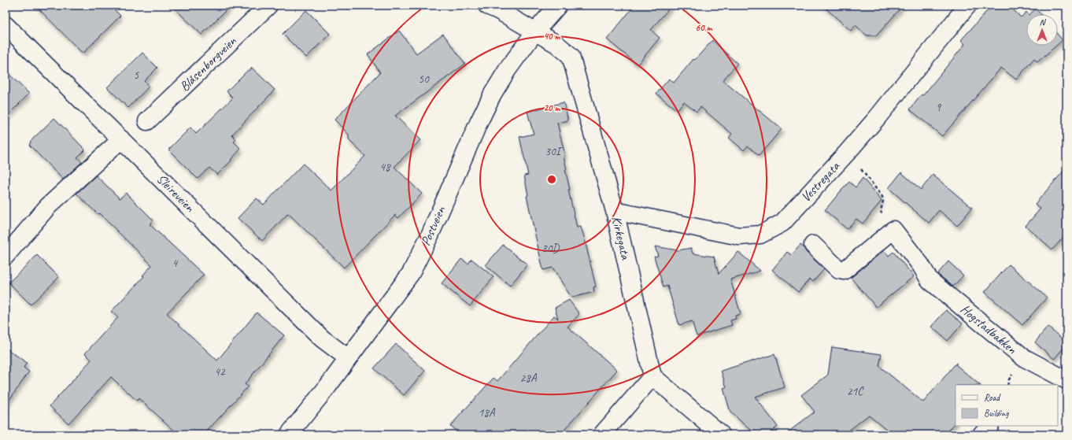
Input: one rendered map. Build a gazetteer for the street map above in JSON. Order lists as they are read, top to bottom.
{
  "streets": {
    "street": [
      "Blåsenborgveien",
      "Vestregata",
      "Sleireveien",
      "Postveien",
      "Kirkegata",
      "Hogstadbakken"
    ]
  },
  "crossings": [
    ["Vestregata", "Kirkegata"],
    ["Sleireveien", "Postveien"],
    ["Postveien", "Kirkegata"]
  ],
  "house_numbers": [
    "5",
    "50",
    "9",
    "30I",
    "48",
    "30D",
    "4",
    "42",
    "28A",
    "21C",
    "18A"
  ],
  "legend": ["Road", "Building"],
  "north": "top",
  "rings": ["60 m", "40 m", "20 m"]
}
